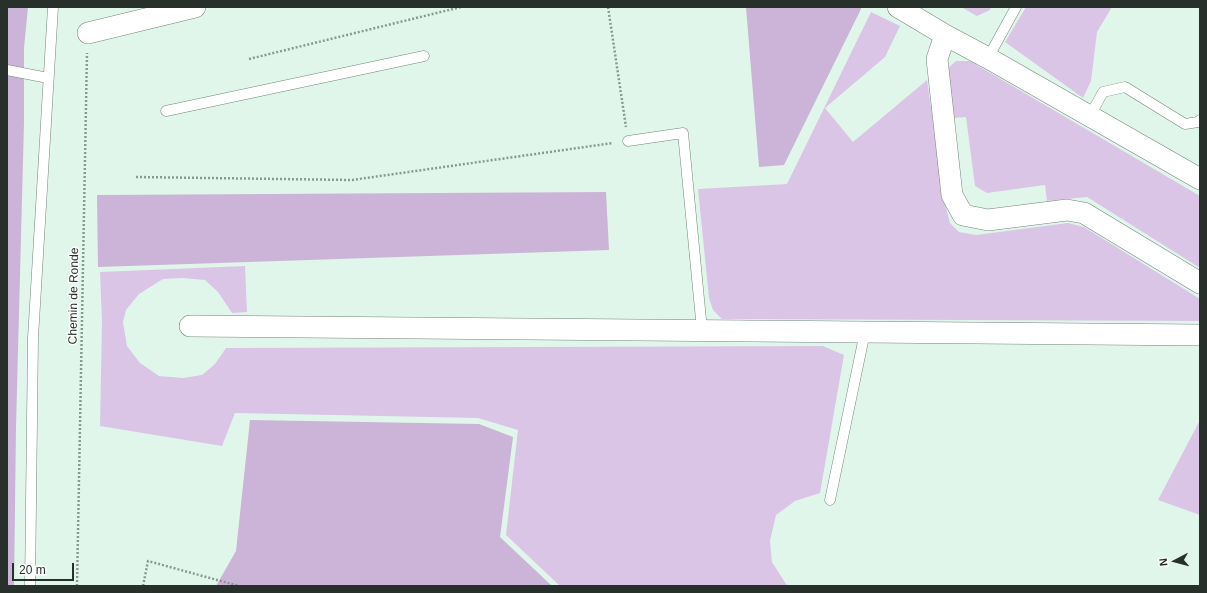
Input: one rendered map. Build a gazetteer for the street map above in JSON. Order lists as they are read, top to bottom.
{
  "streets": {
    "path": ["Chemin de Ronde"]
  },
  "scale_bar": "20 m",
  "north": "left"
}
